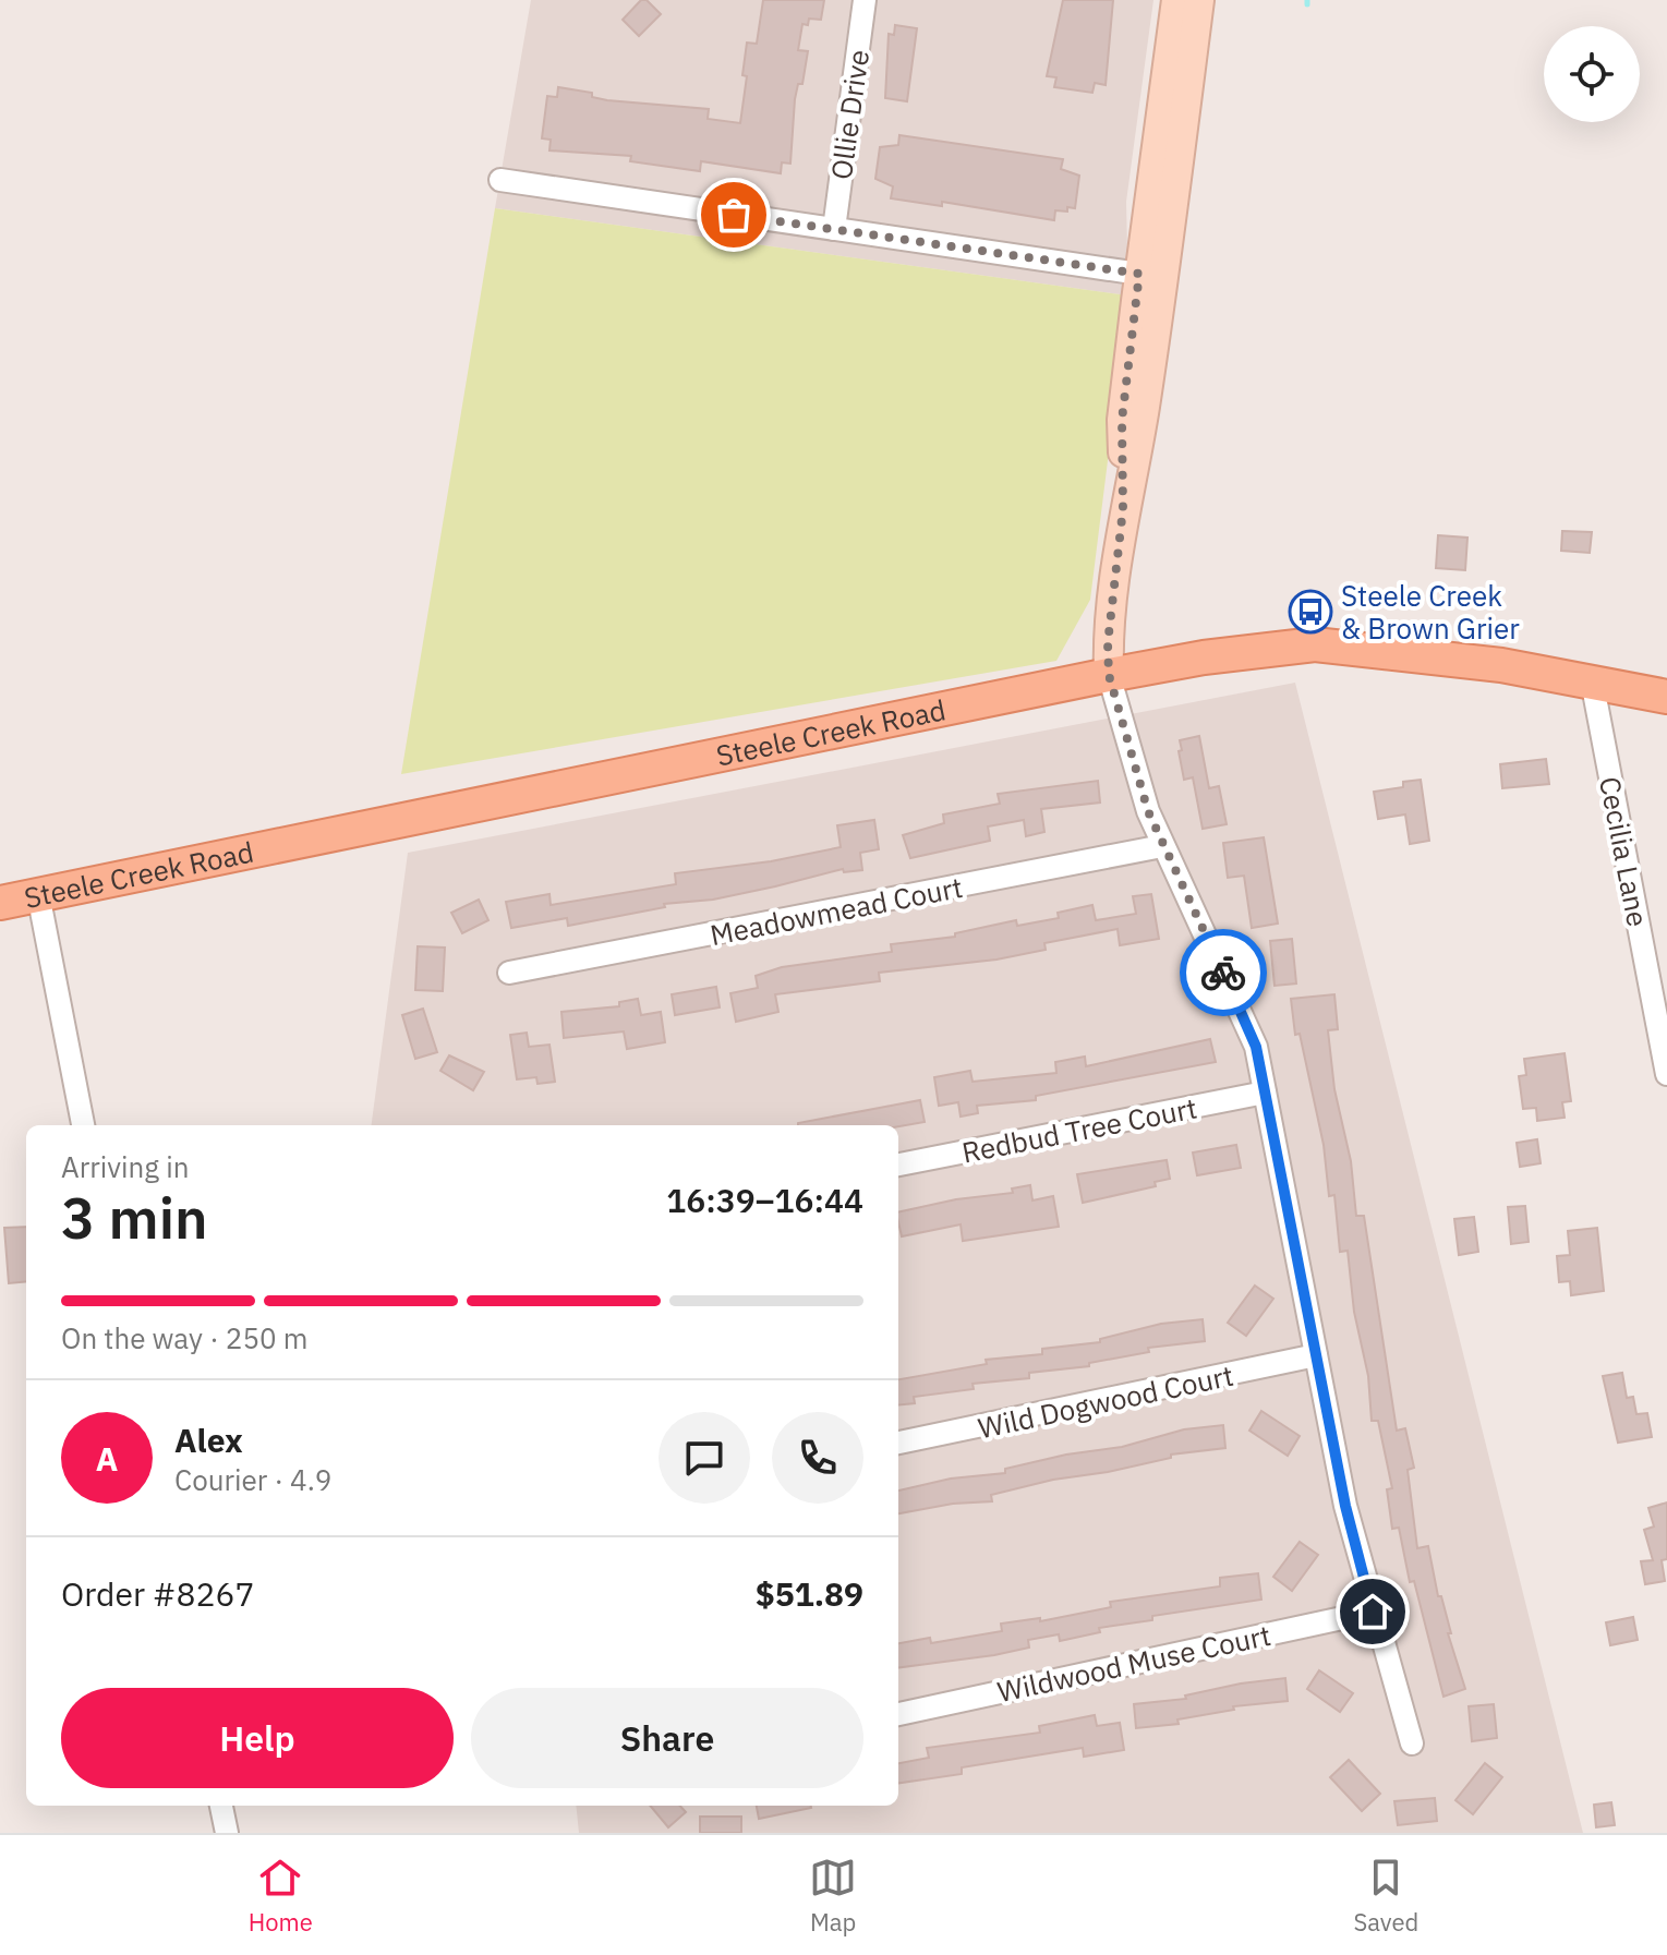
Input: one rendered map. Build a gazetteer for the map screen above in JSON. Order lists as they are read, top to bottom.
{
  "streets": {
    "main road": ["Steele Creek Road"],
    "street": [
      "Ollie Drive",
      "Cecilia Lane",
      "Meadowmead Court",
      "Redbud Tree Court",
      "Wild Dogwood Court",
      "Wildwood Muse Court"
    ]
  },
  "crossings": [
    ["Steele Creek Road", "Cecilia Lane"]
  ],
  "places": {
    "bus stop": ["Steele Creek & Brown Grier"]
  },
  "page": {
    "heading": ["3 min", "Arriving in", "16:39–16:44"],
    "panel": [
      "Alex",
      "Courier · 4.9",
      "Order #8267",
      "$51.89"
    ],
    "bar": "On the way · 250 m",
    "round": "A",
    "buttons": ["Help", "Share"],
    "tabs": ["Home", "Map", "Saved"]
  }
}
